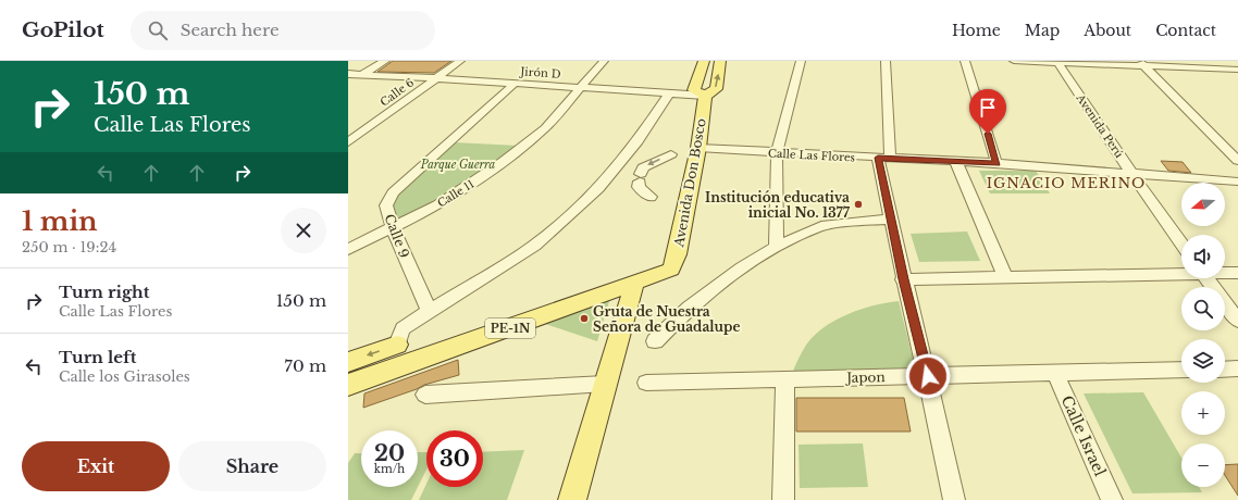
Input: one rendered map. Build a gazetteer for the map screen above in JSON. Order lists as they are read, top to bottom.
{
  "streets": {
    "main road": ["Avenida Don Bosco", "PE-1N"],
    "street": [
      "Jirón D",
      "Calle 6",
      "Avenida Perú",
      "Calle Las Flores",
      "Calle 11",
      "Calle 9",
      "Japon",
      "Calle Israel"
    ]
  },
  "crossings": [
    ["Jirón D", "Calle 6"],
    ["Jirón D", "Avenida Don Bosco"],
    ["Jirón D", "Calle 11"],
    ["Jirón D", "Calle 9"],
    ["Avenida Perú", "Calle Las Flores"],
    ["Calle Las Flores", "Avenida Don Bosco"],
    ["Avenida Don Bosco", "PE-1N"],
    ["Calle 11", "Calle 9"],
    ["Japon", "Calle Israel"]
  ],
  "districts": ["IGNACIO MERINO"],
  "parks": ["Parque Guerra"],
  "places": ["Institución educativa inicial No. 1377", "Gruta de Nuestra Señora de Guadalupe"],
  "north": "left",
  "page": {
    "header": "GoPilot",
    "search": "Search here",
    "nav": [
      "Home",
      "Map",
      "About",
      "Contact"
    ],
    "turn": ["150 m", "Calle Las Flores"],
    "map_buttons": ["+", "−"],
    "heading": ["1 min", "250 m · 19:24"],
    "list": [
      {
        "name": "Turn right",
        "note": "Calle Las Flores",
        "value": "150 m"
      },
      {
        "name": "Turn left",
        "note": "Calle los Girasoles",
        "value": "70 m"
      }
    ],
    "speed": "20 km/h",
    "limit": "30",
    "buttons": ["Exit", "Share"]
  }
}
